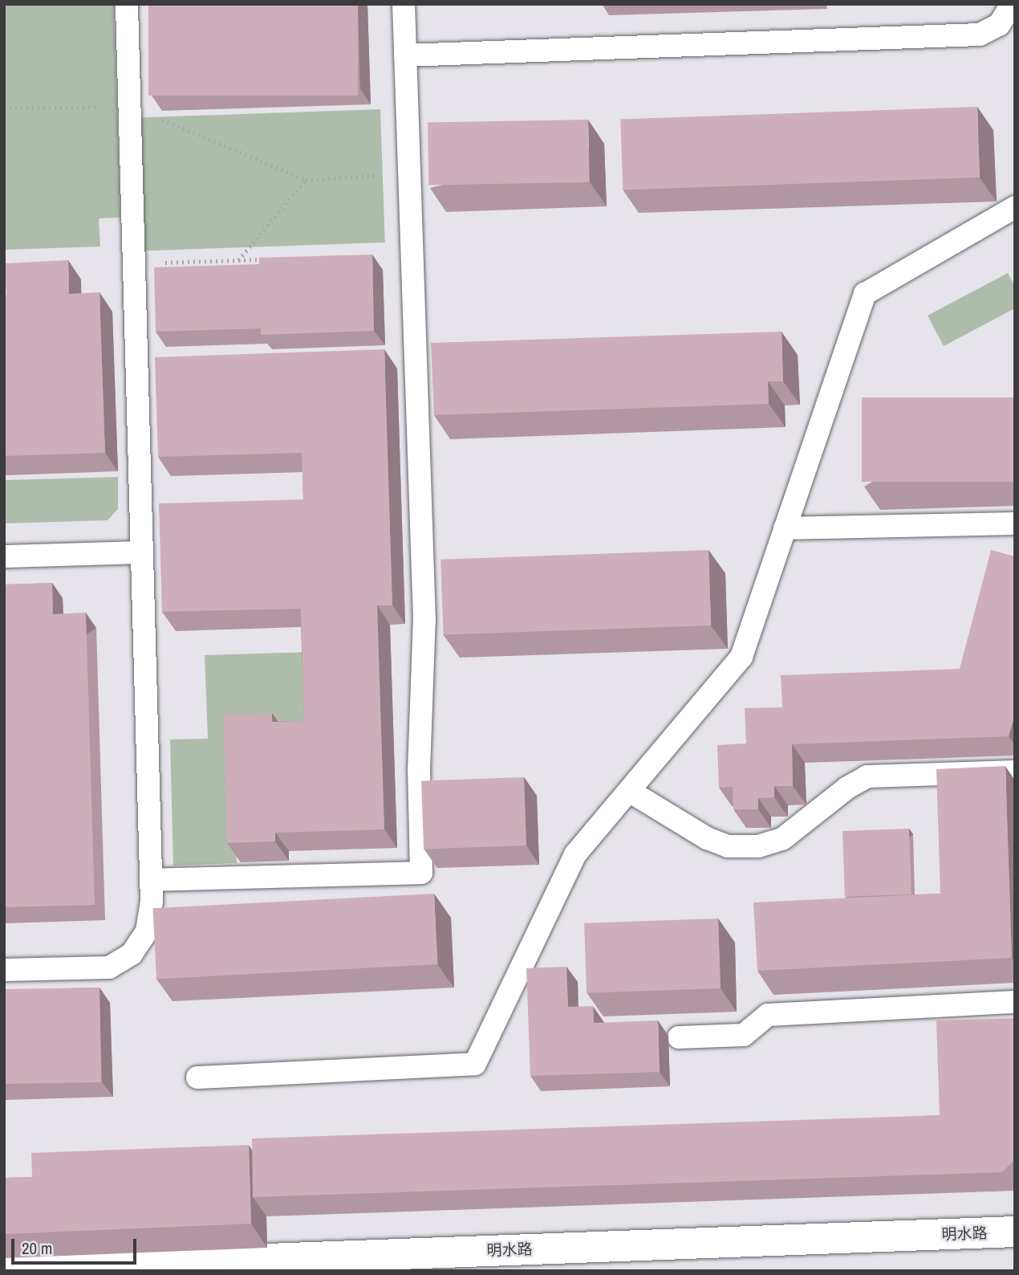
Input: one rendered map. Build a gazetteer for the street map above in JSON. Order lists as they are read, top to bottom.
{
  "streets": {
    "street": ["明水路"]
  },
  "scale_bar": "20 m"
}
